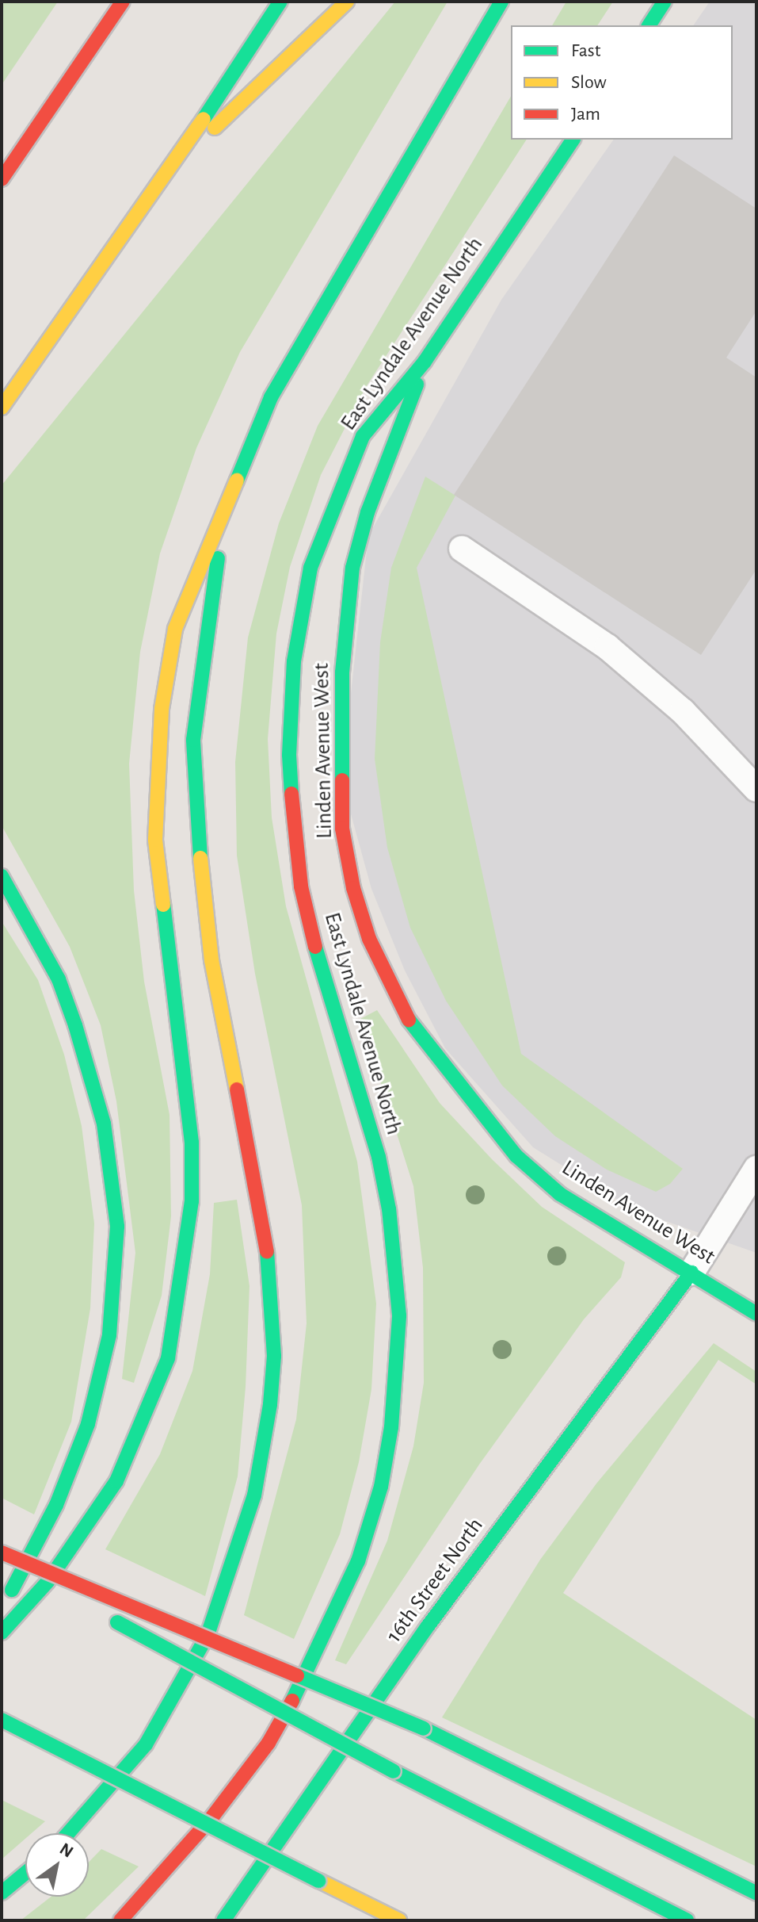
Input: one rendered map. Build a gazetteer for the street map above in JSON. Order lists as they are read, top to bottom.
{
  "streets": {
    "main road": ["East Lyndale Avenue North", "Linden Avenue West", "16th Street North"]
  },
  "crossings": [
    ["East Lyndale Avenue North", "Linden Avenue West"],
    ["Linden Avenue West", "16th Street North"]
  ],
  "legend": ["Fast", "Slow", "Jam"],
  "north": "top right"
}
